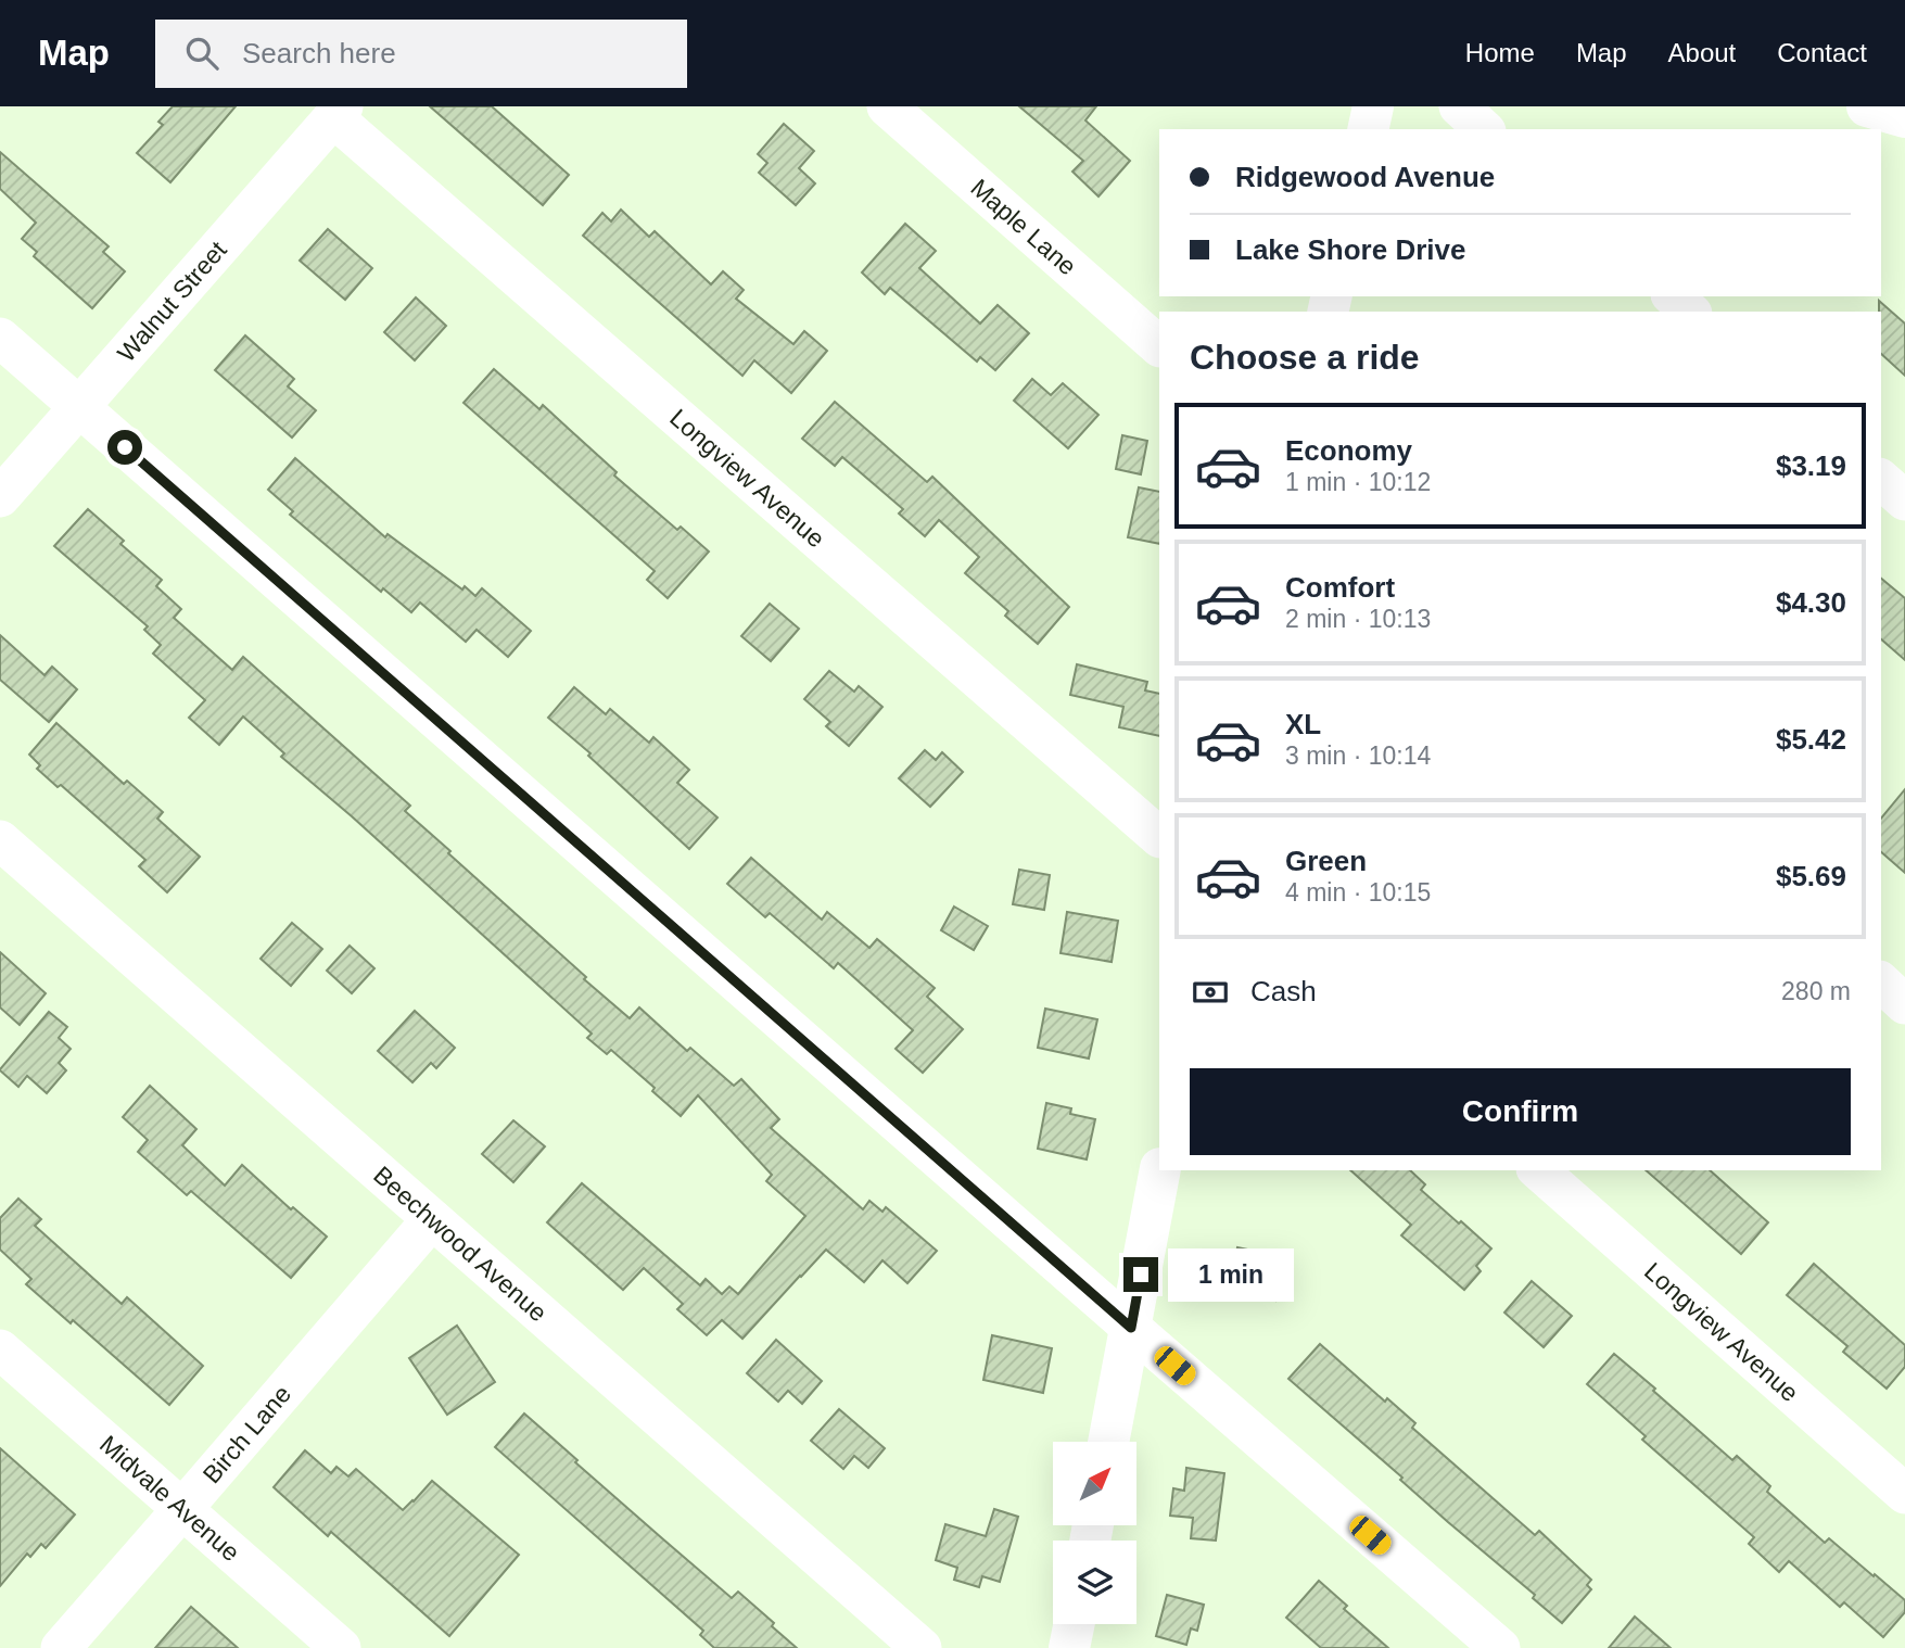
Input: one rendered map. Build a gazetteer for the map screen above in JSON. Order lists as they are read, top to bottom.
{
  "streets": {
    "street": [
      "Maple Lane",
      "Walnut Street",
      "Longview Avenue",
      "Beechwood Avenue",
      "Birch Lane",
      "Midvale Avenue"
    ]
  },
  "crossings": [
    ["Walnut Street", "Longview Avenue"],
    ["Beechwood Avenue", "Birch Lane"],
    ["Birch Lane", "Midvale Avenue"]
  ],
  "north": "top right",
  "page": {
    "header": "Map",
    "search": "Search here",
    "nav": [
      "Home",
      "Map",
      "About",
      "Contact"
    ],
    "banner": ["Ridgewood Avenue", "Lake Shore Drive"],
    "heading": "Choose a ride",
    "list": [
      {
        "name": "Economy",
        "note": "1 min · 10:12",
        "value": "$3.19"
      },
      {
        "name": "Comfort",
        "note": "2 min · 10:13",
        "value": "$4.30"
      },
      {
        "name": "XL",
        "note": "3 min · 10:14",
        "value": "$5.42"
      },
      {
        "name": "Green",
        "note": "4 min · 10:15",
        "value": "$5.69"
      }
    ],
    "pay": ["Cash", "280 m"],
    "buttons": "Confirm",
    "bubble": "1 min"
  }
}
